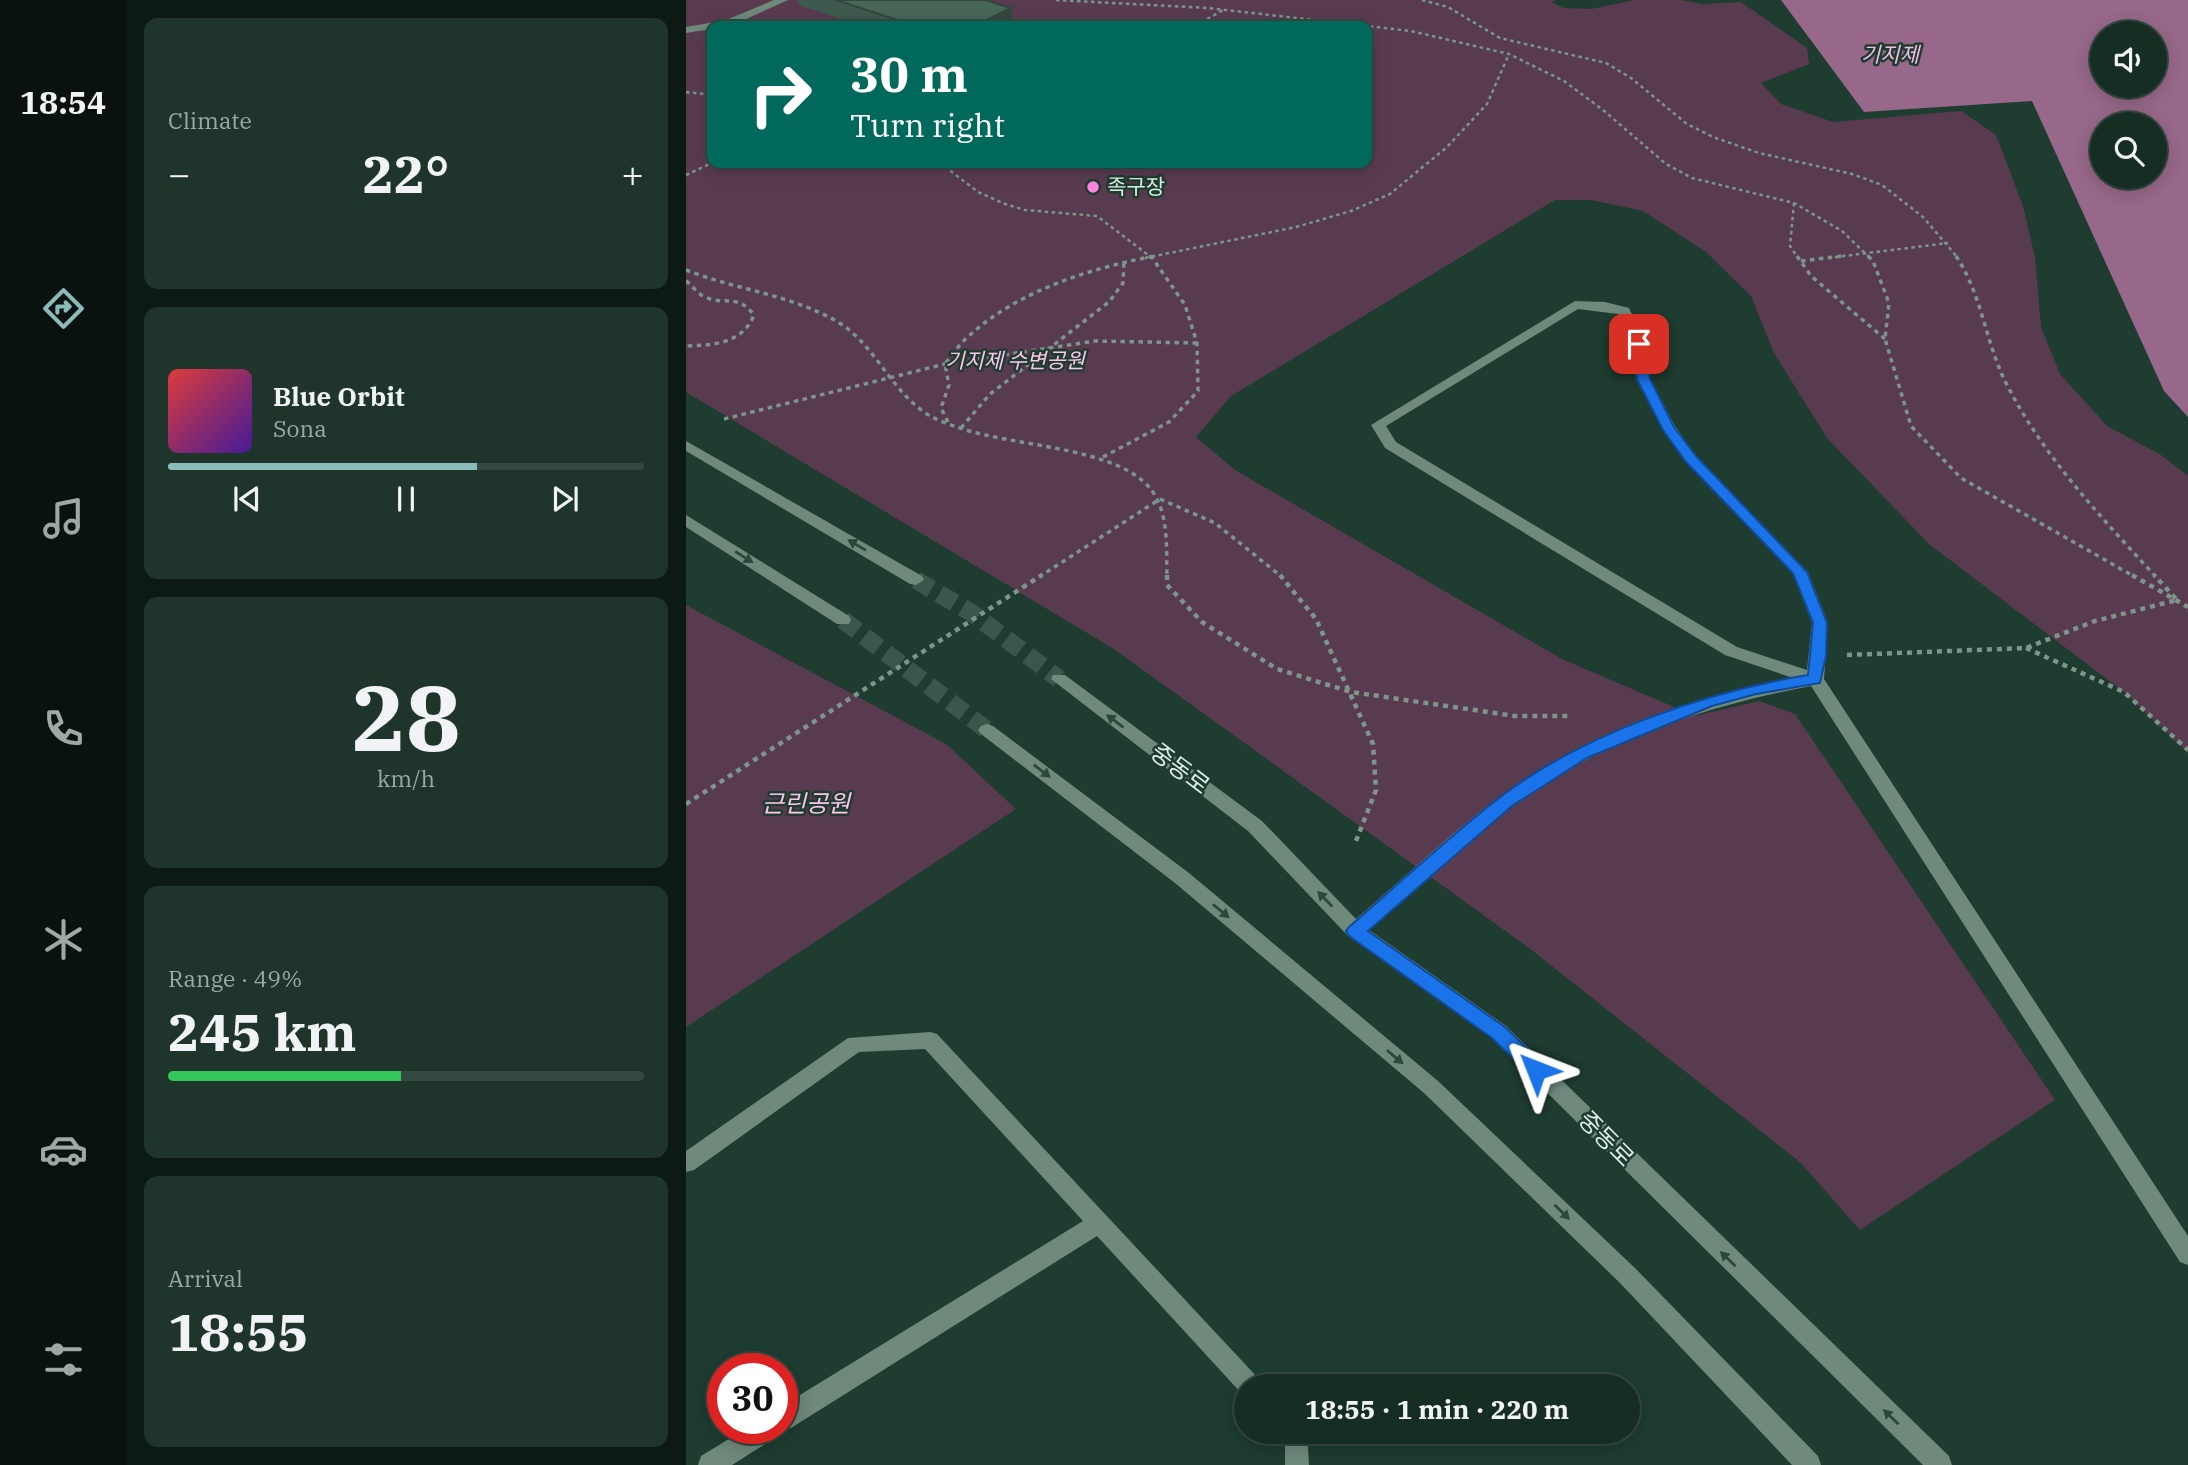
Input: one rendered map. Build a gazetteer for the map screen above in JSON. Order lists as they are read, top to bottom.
{
  "streets": {
    "street": ["중동로"]
  },
  "water": ["기지제"],
  "parks": ["기지제 수변공원", "근린공원"],
  "places": ["족구장"],
  "page": {
    "tabs": "18:54",
    "tile": [
      "Climate",
      ["28", "km/h"],
      ["Range · 49%", "245 km"],
      ["Arrival", "18:55"]
    ],
    "turn": ["30 m", "Turn right"],
    "heat": ["−", "22°", "+"],
    "song": ["Blue Orbit", "Sona"],
    "limit": "30",
    "trip": "18:55 · 1 min · 220 m"
  }
}
